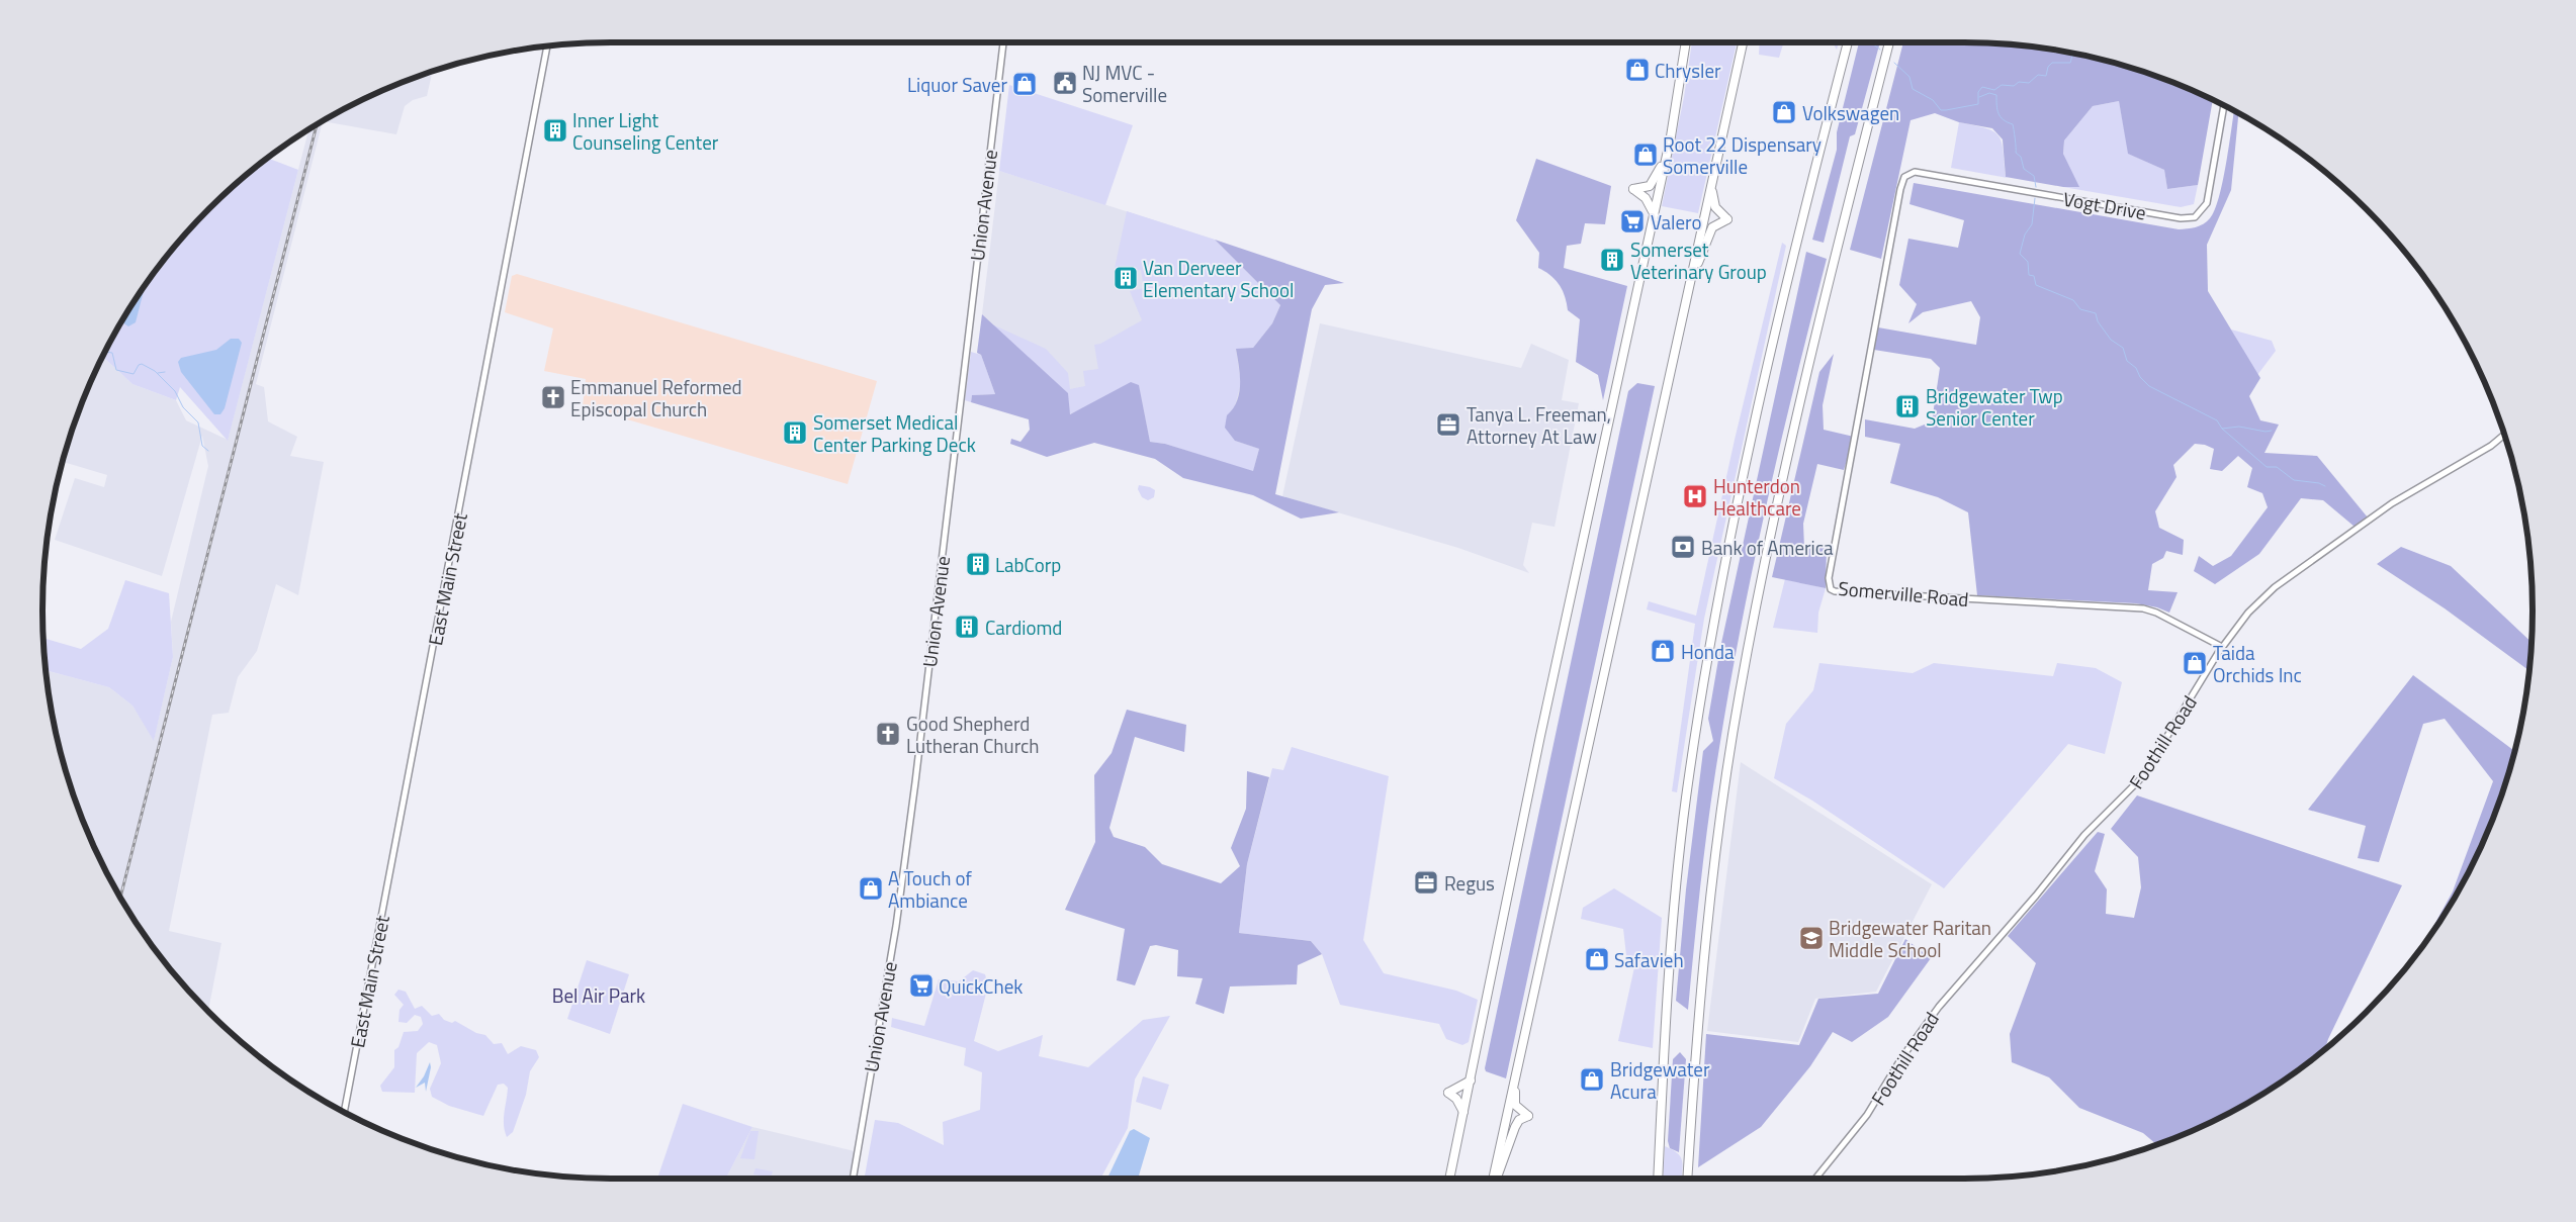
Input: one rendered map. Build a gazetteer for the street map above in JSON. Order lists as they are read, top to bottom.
{
  "streets": {
    "street": [
      "Union Avenue",
      "Vogt Drive",
      "East Main Street",
      "Somerville Road",
      "Foothill Road"
    ]
  },
  "crossings": [
    ["Vogt Drive", "Somerville Road"],
    ["Somerville Road", "Foothill Road"]
  ],
  "parks": ["Bel Air Park"],
  "places": {
    "shop": [
      "Chrysler",
      "Liquor Saver",
      "Volkswagen",
      "Root 22 Dispensary Somerville",
      "Honda",
      "Taida Orchids Inc",
      "A Touch of Ambiance",
      "Safavieh",
      "Bridgewater Acura"
    ],
    "public building": ["NJ MVC - Somerville"],
    "building": [
      "Inner Light Counseling Center",
      "Somerset Veterinary Group",
      "Van Derveer Elementary School",
      "Bridgewater Twp Senior Center",
      "Somerset Medical Center Parking Deck",
      "LabCorp",
      "Cardiomd"
    ],
    "supermarket": ["Valero", "QuickChek"],
    "church": ["Emmanuel Reformed Episcopal Church", "Good Shepherd Lutheran Church"],
    "office": ["Tanya L. Freeman, Attorney At Law", "Regus"],
    "hospital": ["Hunterdon Healthcare"],
    "bank": ["Bank of America"],
    "school or university": ["Bridgewater Raritan Middle School"]
  }
}
